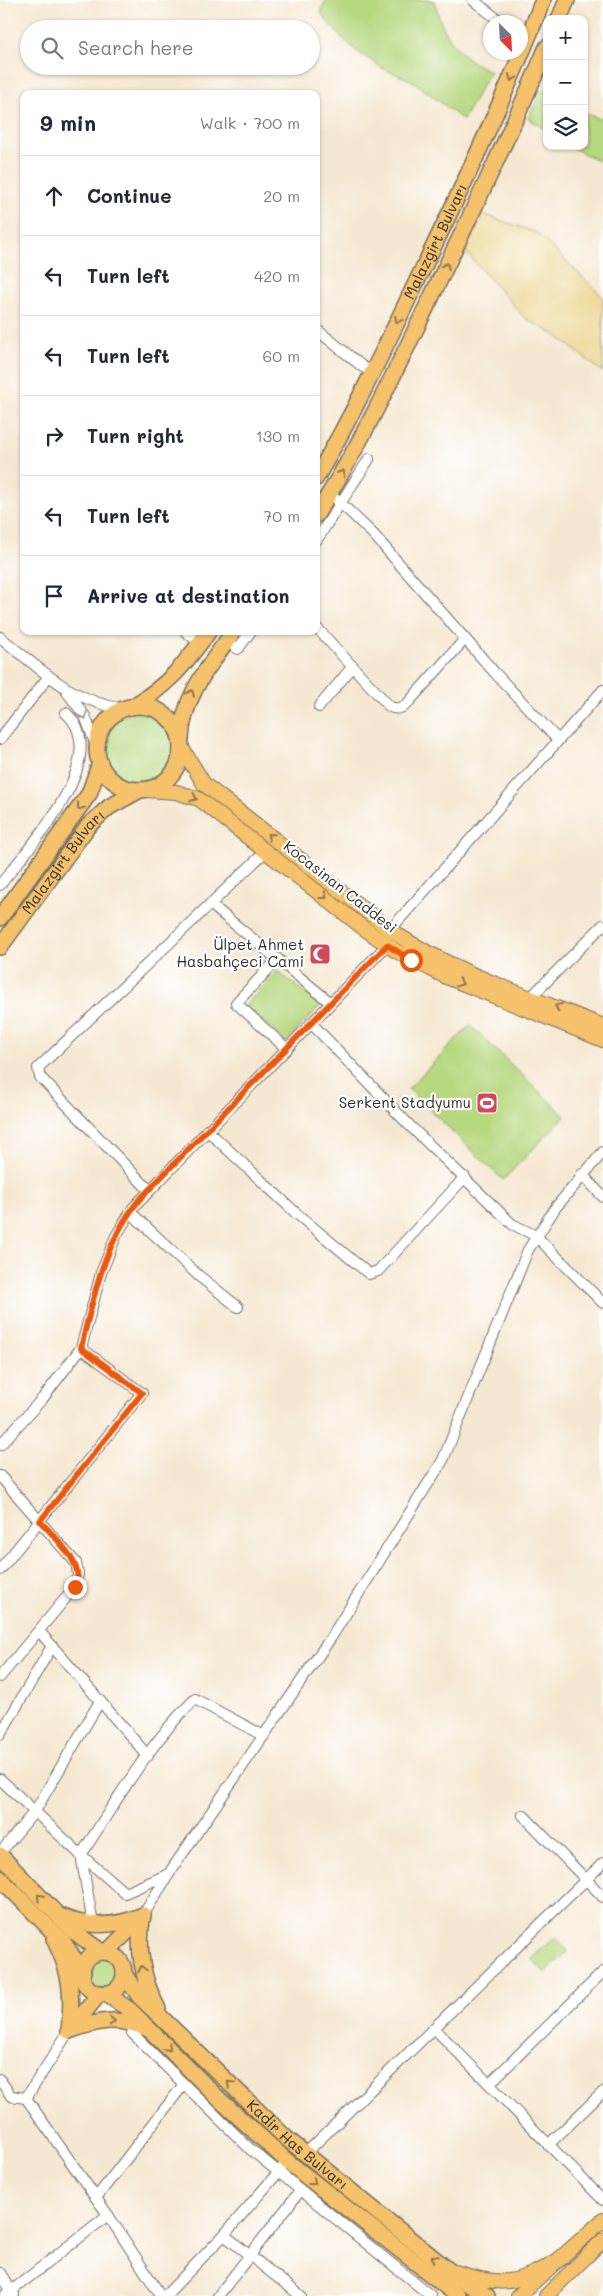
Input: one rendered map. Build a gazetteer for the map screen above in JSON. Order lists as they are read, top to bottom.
{
  "streets": {
    "highway": ["Malazgirt Bulvarı", "Kadir Has Bulvarı"],
    "main road": ["Kocasinan Caddesi"]
  },
  "crossings": [
    ["Malazgirt Bulvarı", "Kocasinan Caddesi"]
  ],
  "places": {
    "mosque": ["Ülpet Ahmet Hasbahçeci Cami"],
    "sports": ["Serkent Stadyumu"]
  },
  "north": "bottom right",
  "page": {
    "map_buttons": ["+", "−"],
    "search": "Search here",
    "heading": ["9 min", "Walk · 700 m"],
    "list": [
      ["Continue", "20 m"],
      ["Turn left", "420 m"],
      ["Turn left", "60 m"],
      ["Turn right", "130 m"],
      ["Turn left", "70 m"],
      "Arrive at destination"
    ]
  }
}
